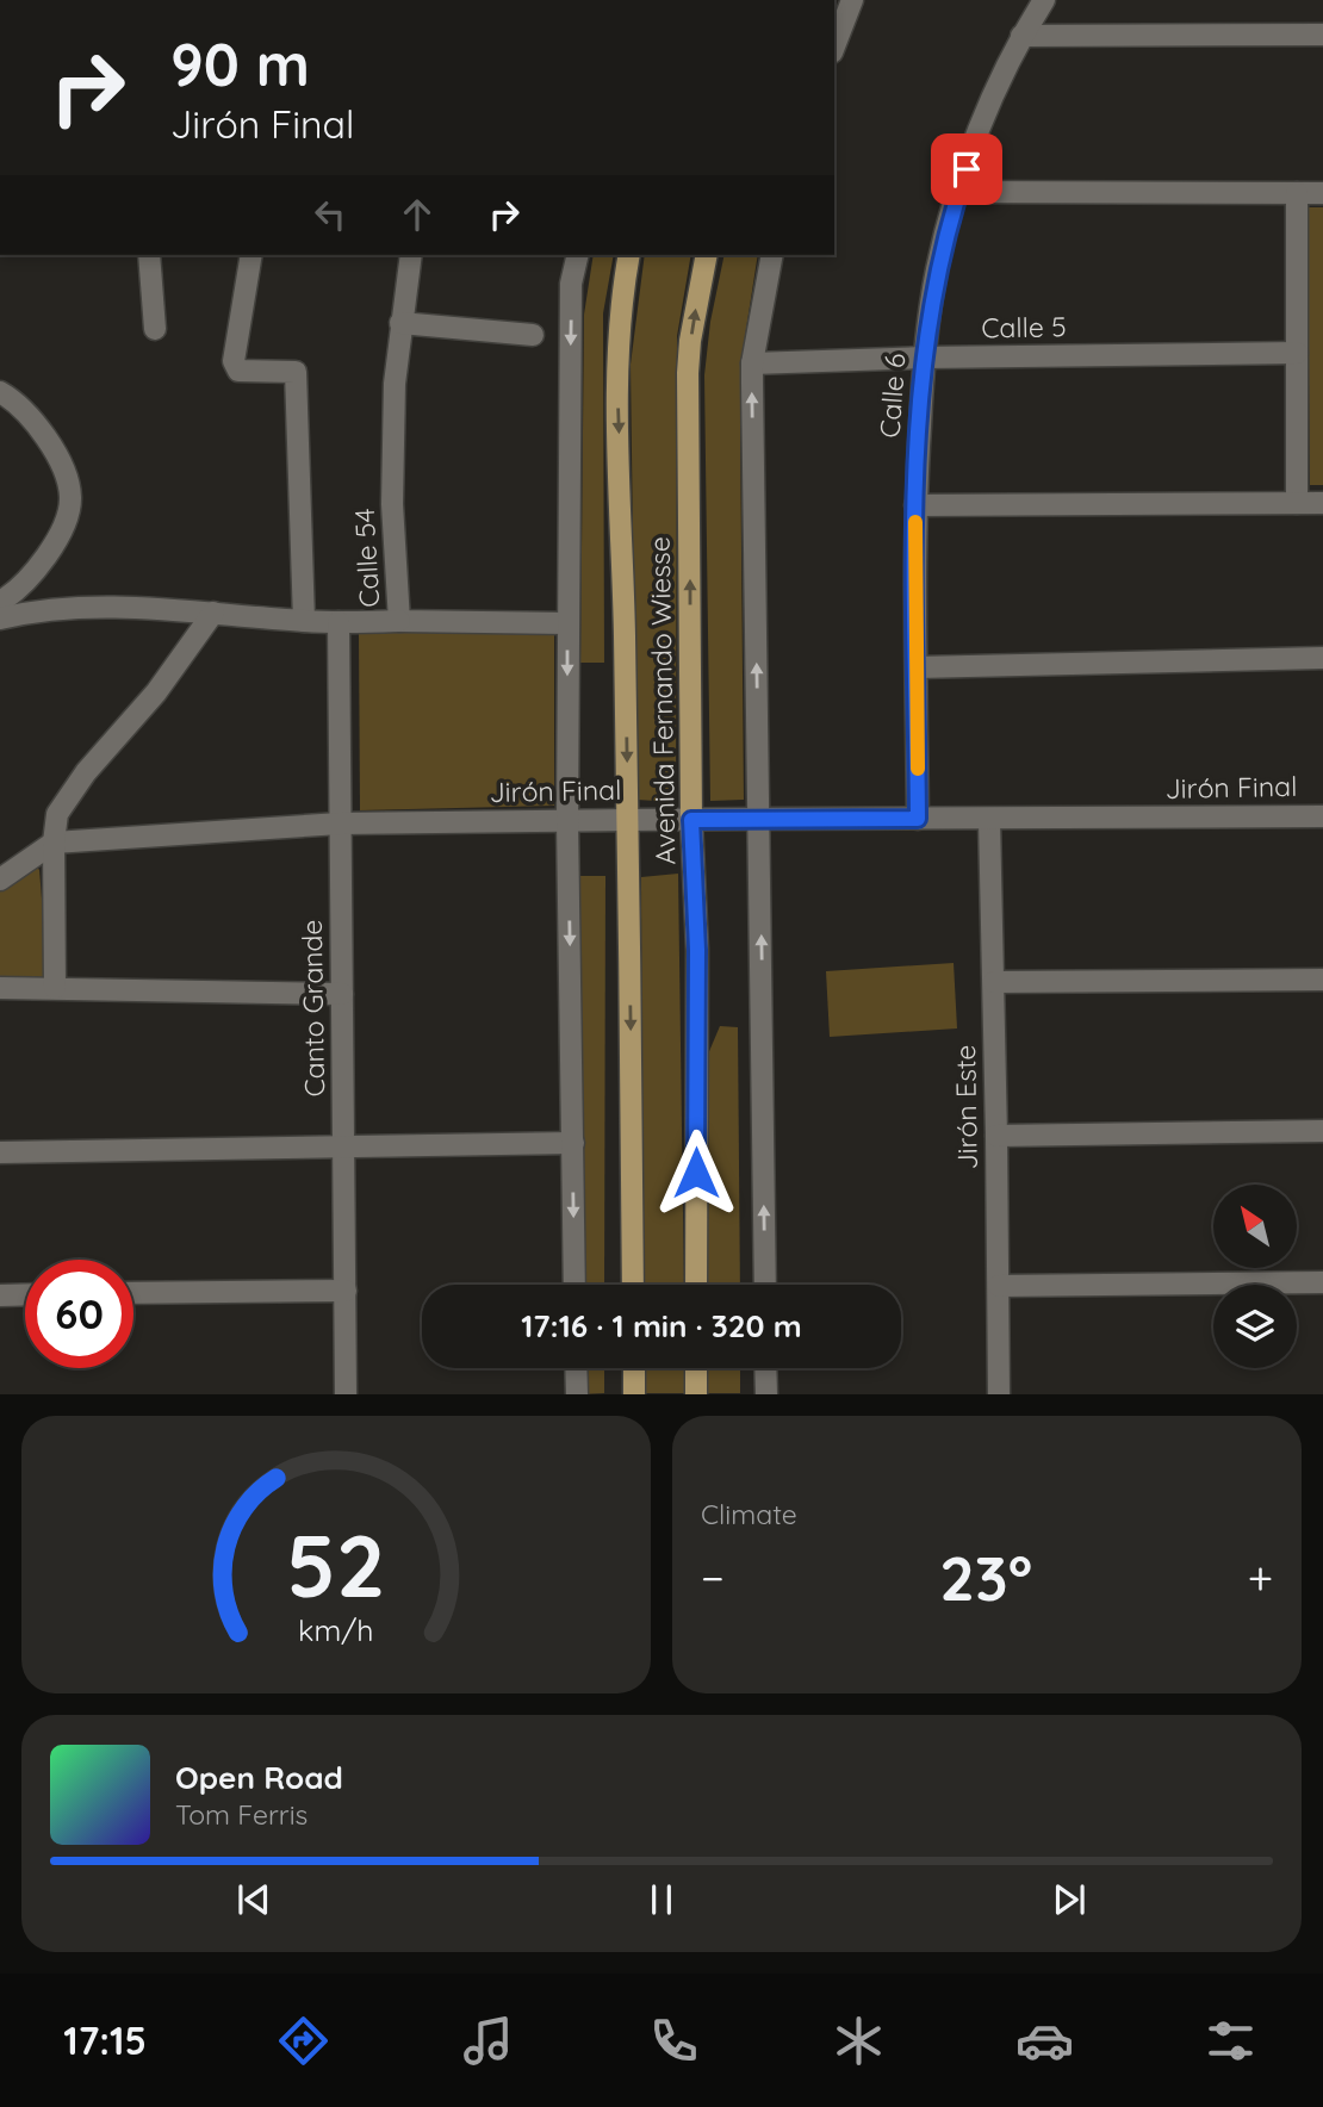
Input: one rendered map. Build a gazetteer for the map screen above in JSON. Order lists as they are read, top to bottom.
{
  "streets": {
    "main road": ["Avenida Fernando Wiesse"],
    "street": [
      "Calle 5",
      "Calle 6",
      "Calle 54",
      "Jirón Final",
      "Canto Grande",
      "Jirón Este"
    ]
  },
  "crossings": [
    ["Calle 5", "Calle 6"],
    ["Calle 6", "Jirón Final"],
    ["Avenida Fernando Wiesse", "Jirón Final"],
    ["Jirón Final", "Canto Grande"],
    ["Jirón Final", "Jirón Este"]
  ],
  "north": "top left",
  "page": {
    "turn": ["90 m", "Jirón Final"],
    "limit": "60",
    "trip": "17:16 · 1 min · 320 m",
    "tile": "Climate",
    "heat": ["−", "23°", "+"],
    "song": ["Open Road", "Tom Ferris"],
    "tabs": "17:15",
    "gauge": ["52", "km/h"]
  }
}
